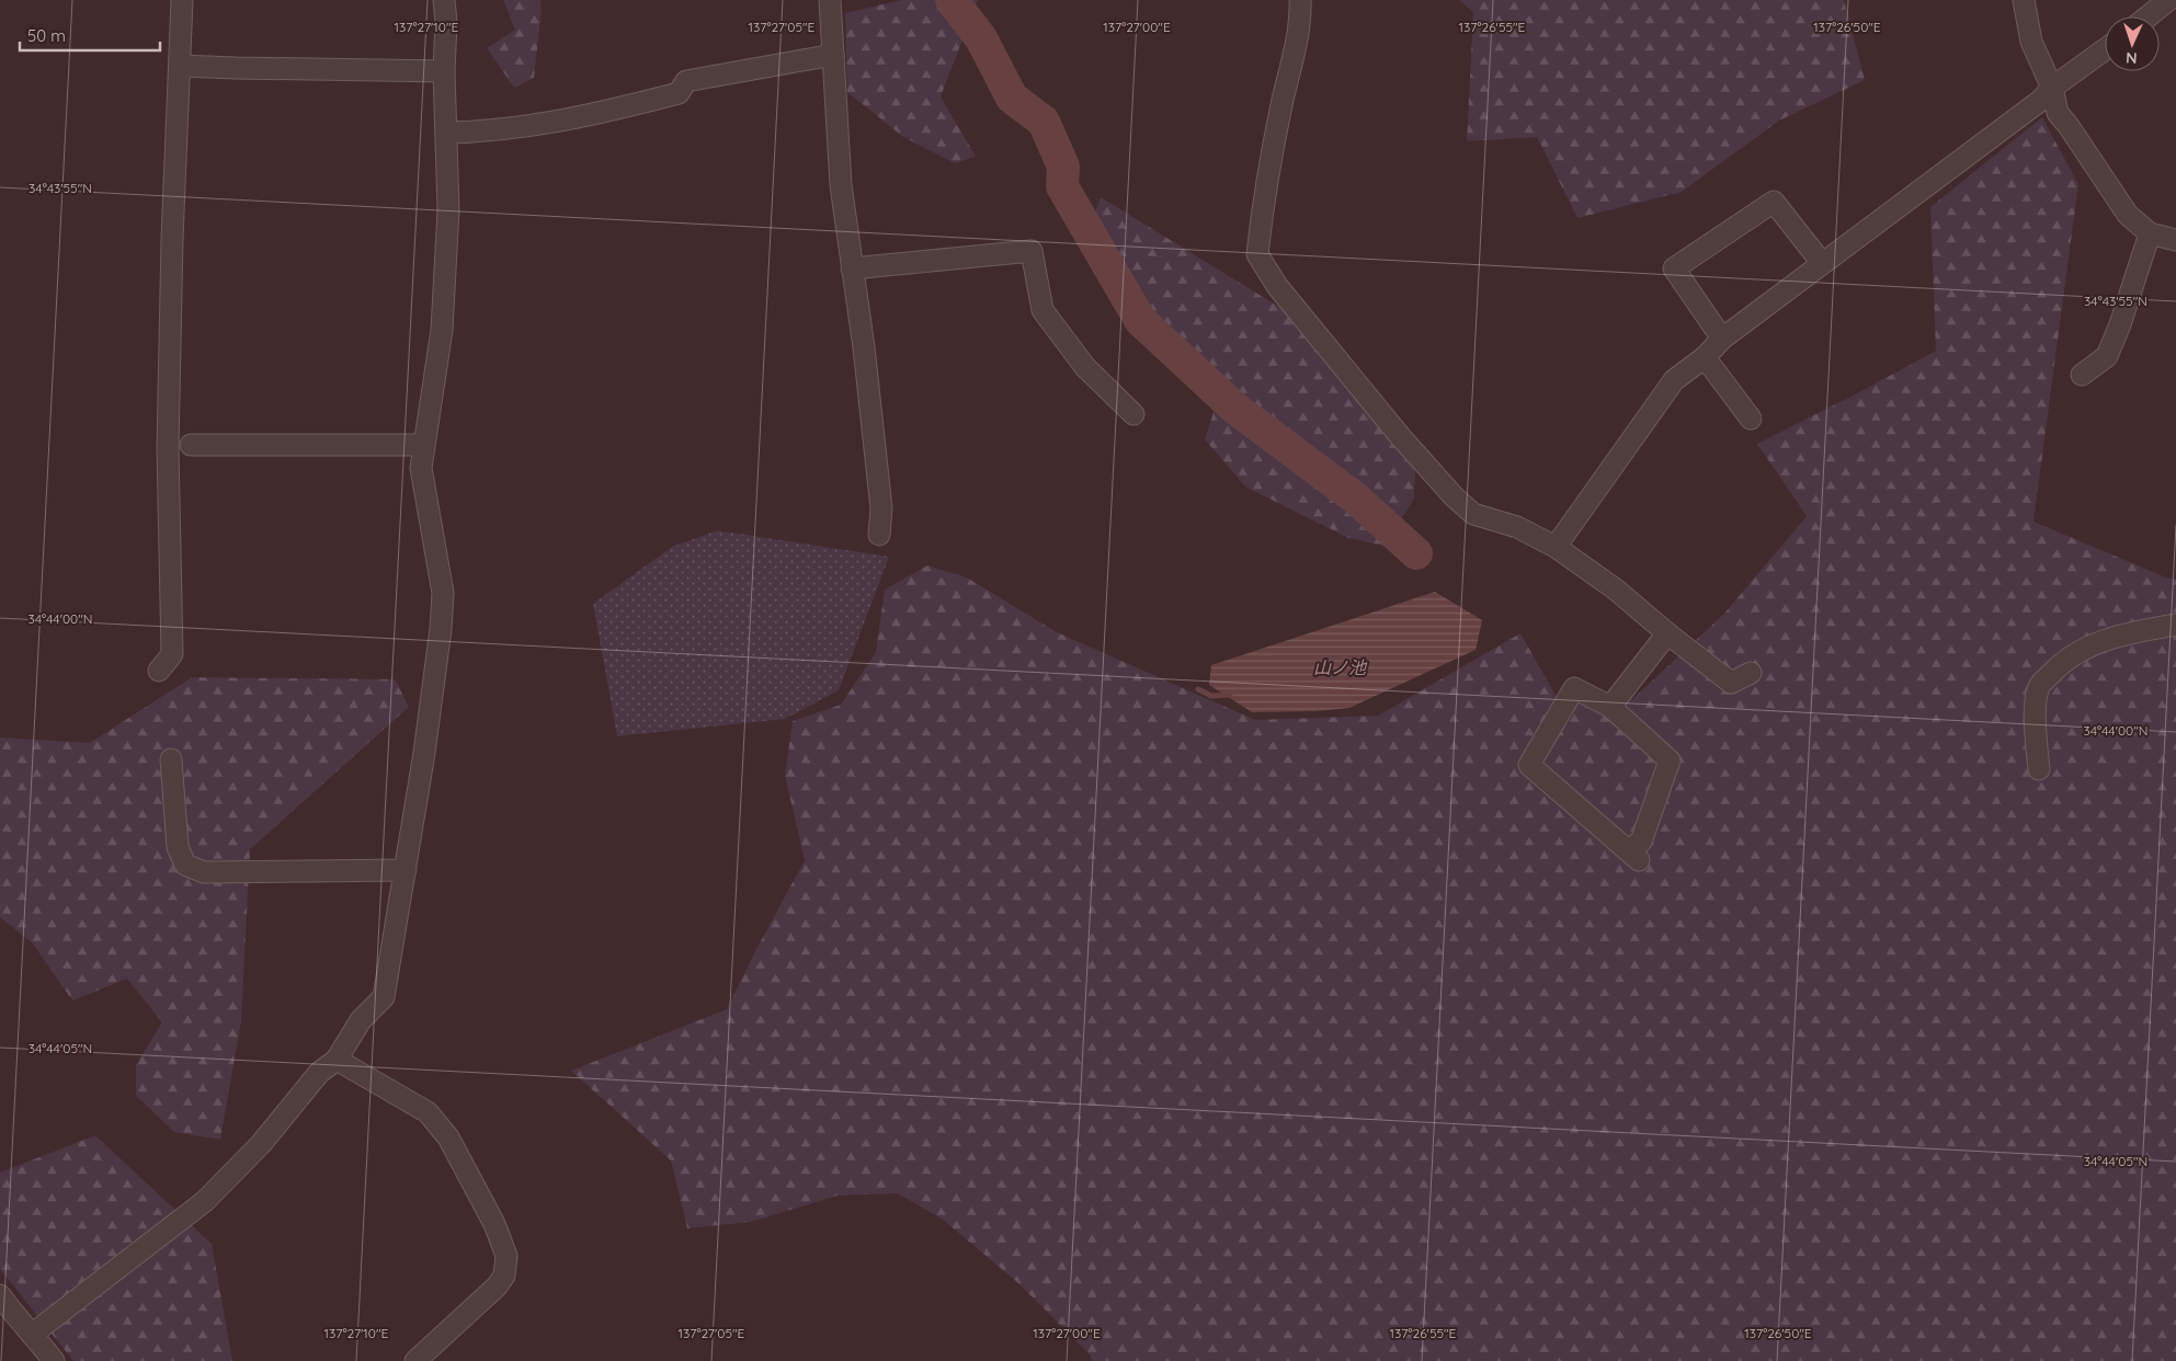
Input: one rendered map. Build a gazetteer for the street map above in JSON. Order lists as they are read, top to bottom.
{
  "water": ["山ノ池"],
  "scale_bar": "50 m",
  "north": "bottom",
  "coordinates": [
    "137°27'10\"E",
    "137°27'05\"E",
    "137°27'00\"E",
    "137°26'55\"E",
    "137°26'50\"E",
    "34°43'55\"N",
    "34°44'00\"N",
    "34°44'05\"N"
  ]
}
